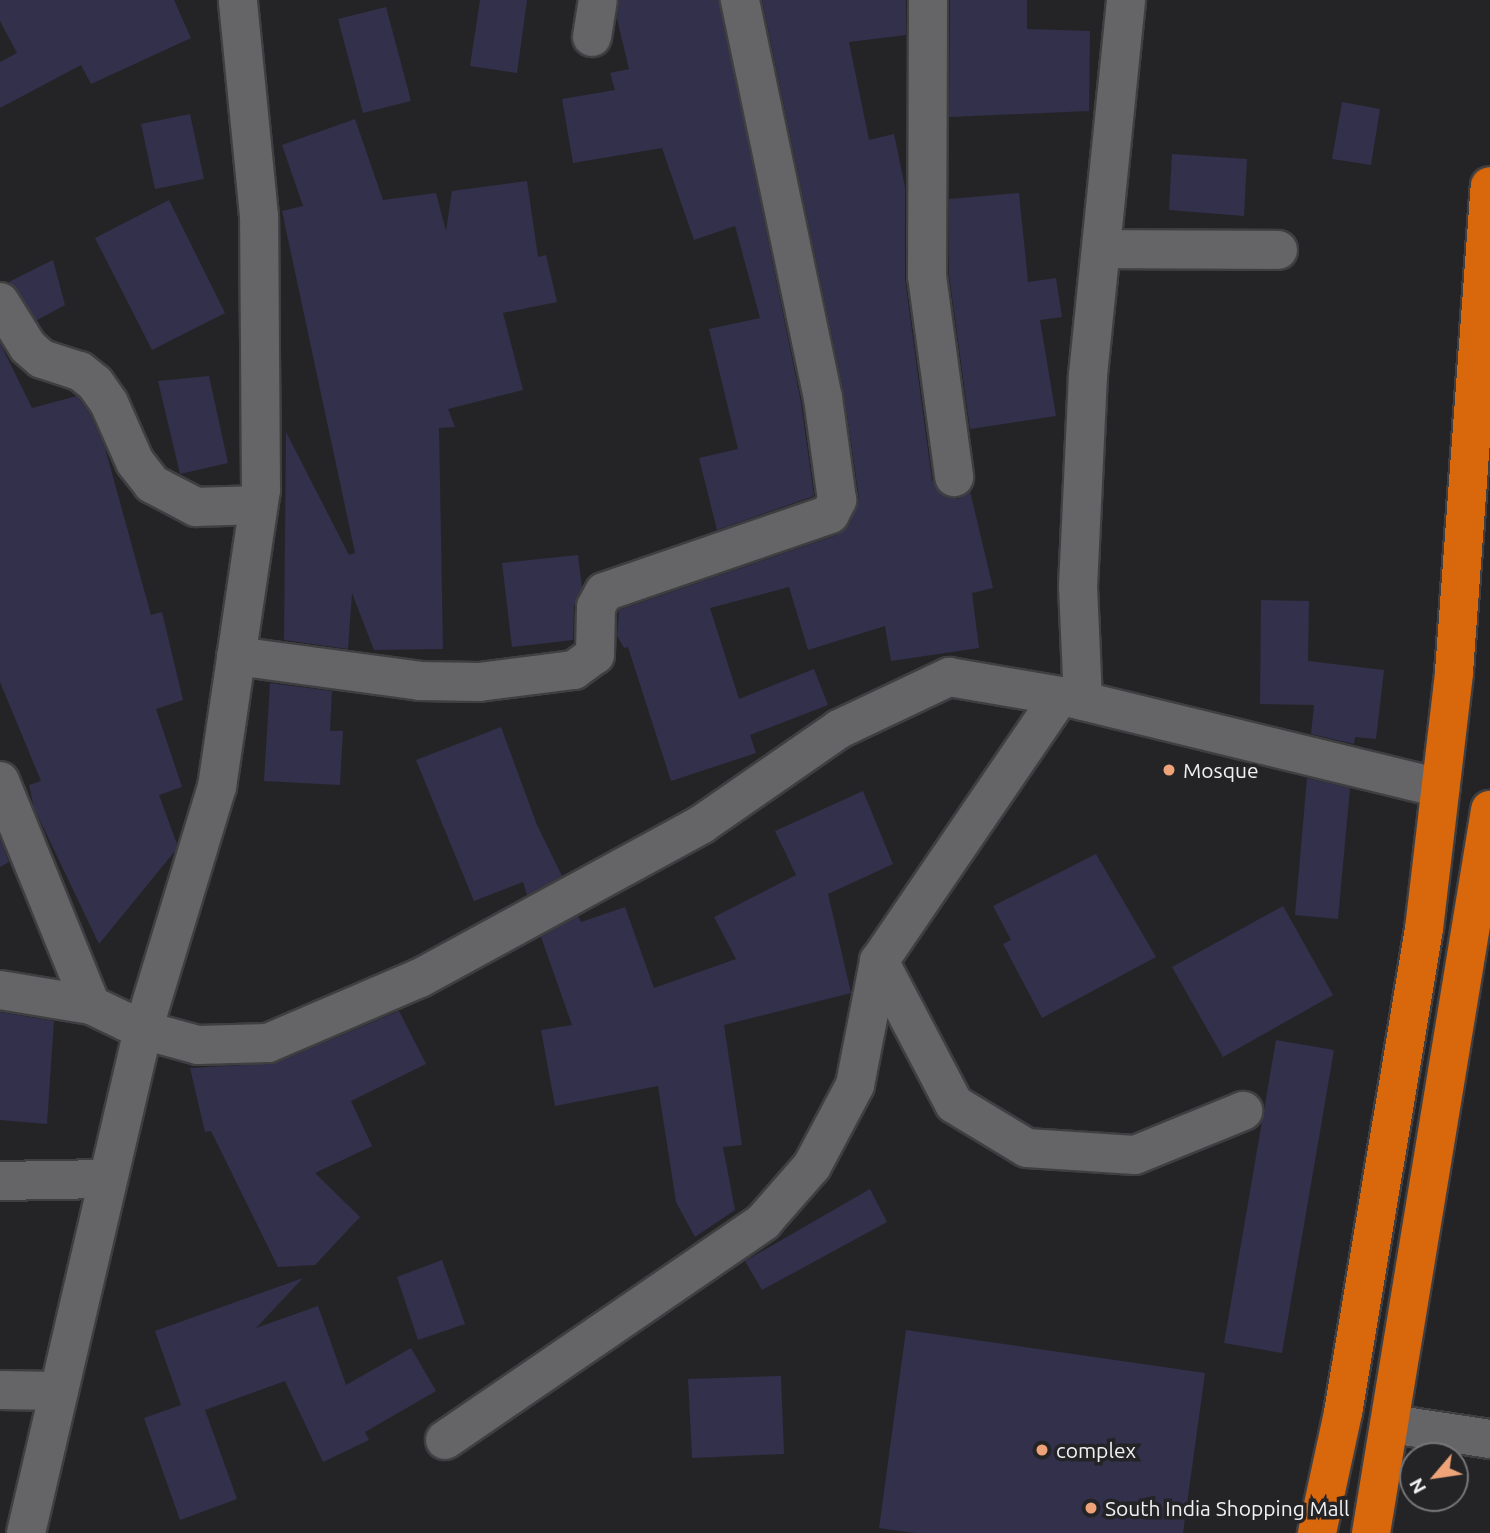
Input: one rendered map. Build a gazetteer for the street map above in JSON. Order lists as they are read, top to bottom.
{
  "places": ["Mosque", "complex", "South India Shopping Mall"],
  "north": "bottom left"
}
